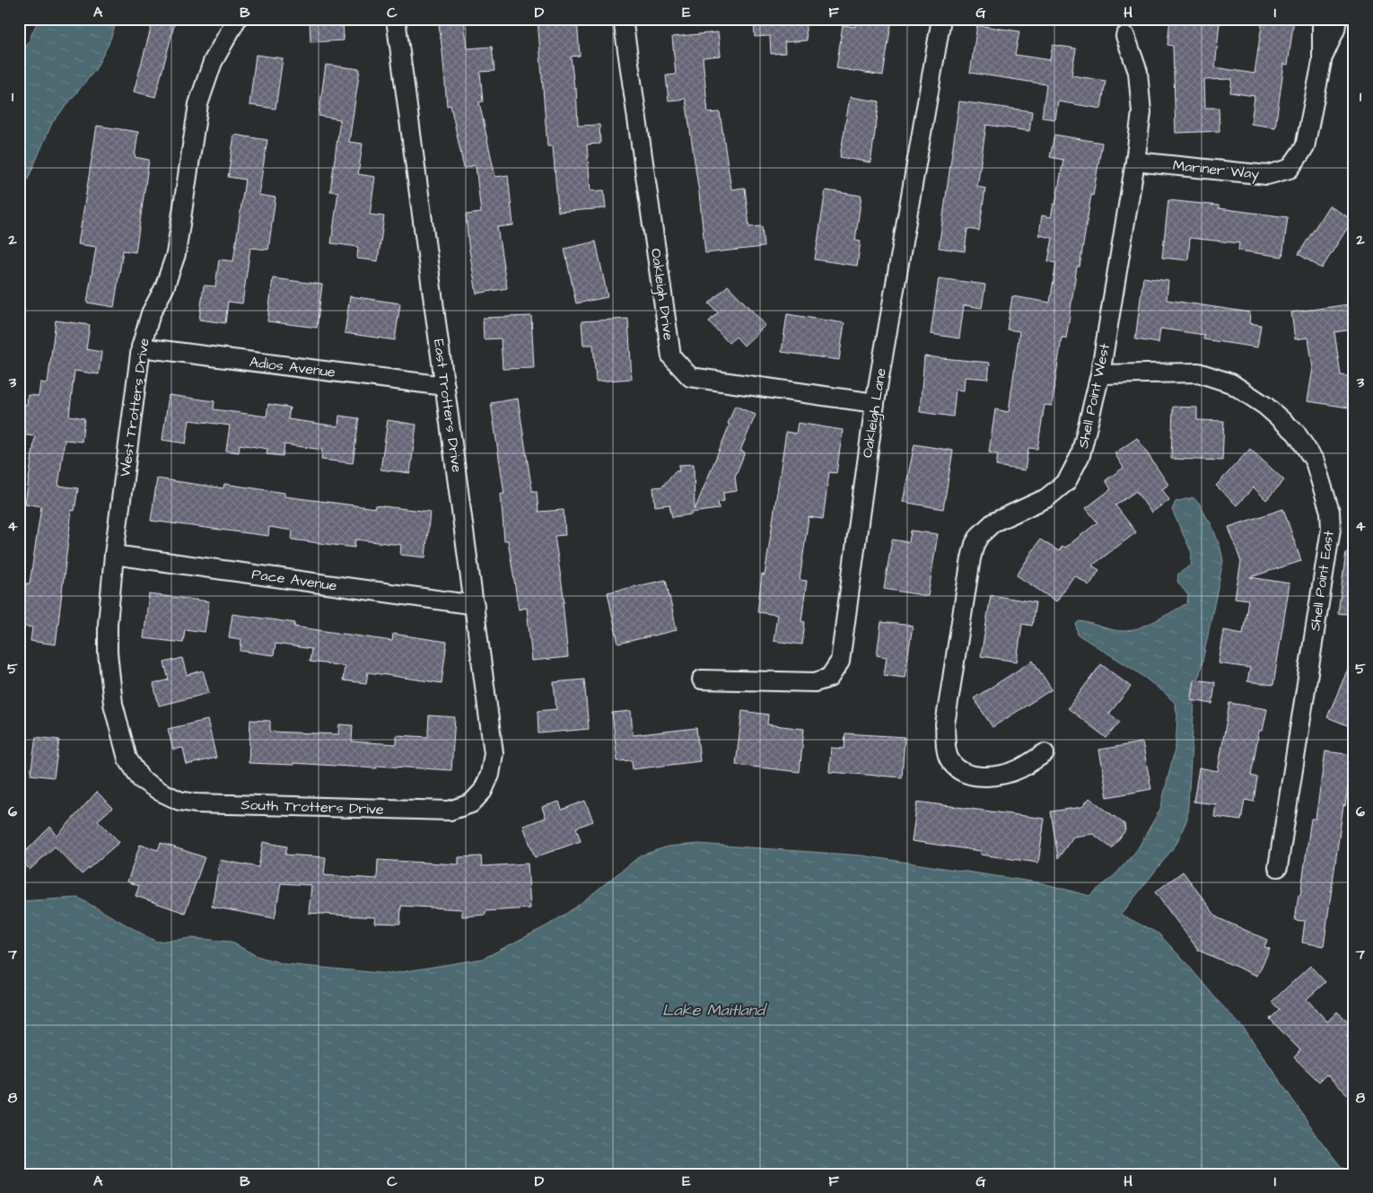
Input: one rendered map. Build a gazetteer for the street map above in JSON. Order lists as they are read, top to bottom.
{
  "streets": {
    "street": [
      "Mariner Way",
      "Oakleigh Drive",
      "Adios Avenue",
      "Shell Point West",
      "East Trotters Drive",
      "West Trotters Drive",
      "Oakleigh Lane",
      "Pace Avenue",
      "Shell Point East",
      "South Trotters Drive"
    ]
  },
  "crossings": [
    ["Mariner Way", "Shell Point West"],
    ["Oakleigh Drive", "Oakleigh Lane"],
    ["Adios Avenue", "East Trotters Drive"],
    ["Adios Avenue", "West Trotters Drive"],
    ["Shell Point West", "Shell Point East"],
    ["East Trotters Drive", "Pace Avenue"],
    ["East Trotters Drive", "South Trotters Drive"],
    ["West Trotters Drive", "Pace Avenue"],
    ["West Trotters Drive", "South Trotters Drive"]
  ],
  "water": ["Lake Maitland"],
  "grid": {
    "columns": [
      "A",
      "B",
      "C",
      "D",
      "E",
      "F",
      "G",
      "H",
      "I"
    ],
    "rows": [
      "1",
      "2",
      "3",
      "4",
      "5",
      "6",
      "7",
      "8"
    ]
  }
}
